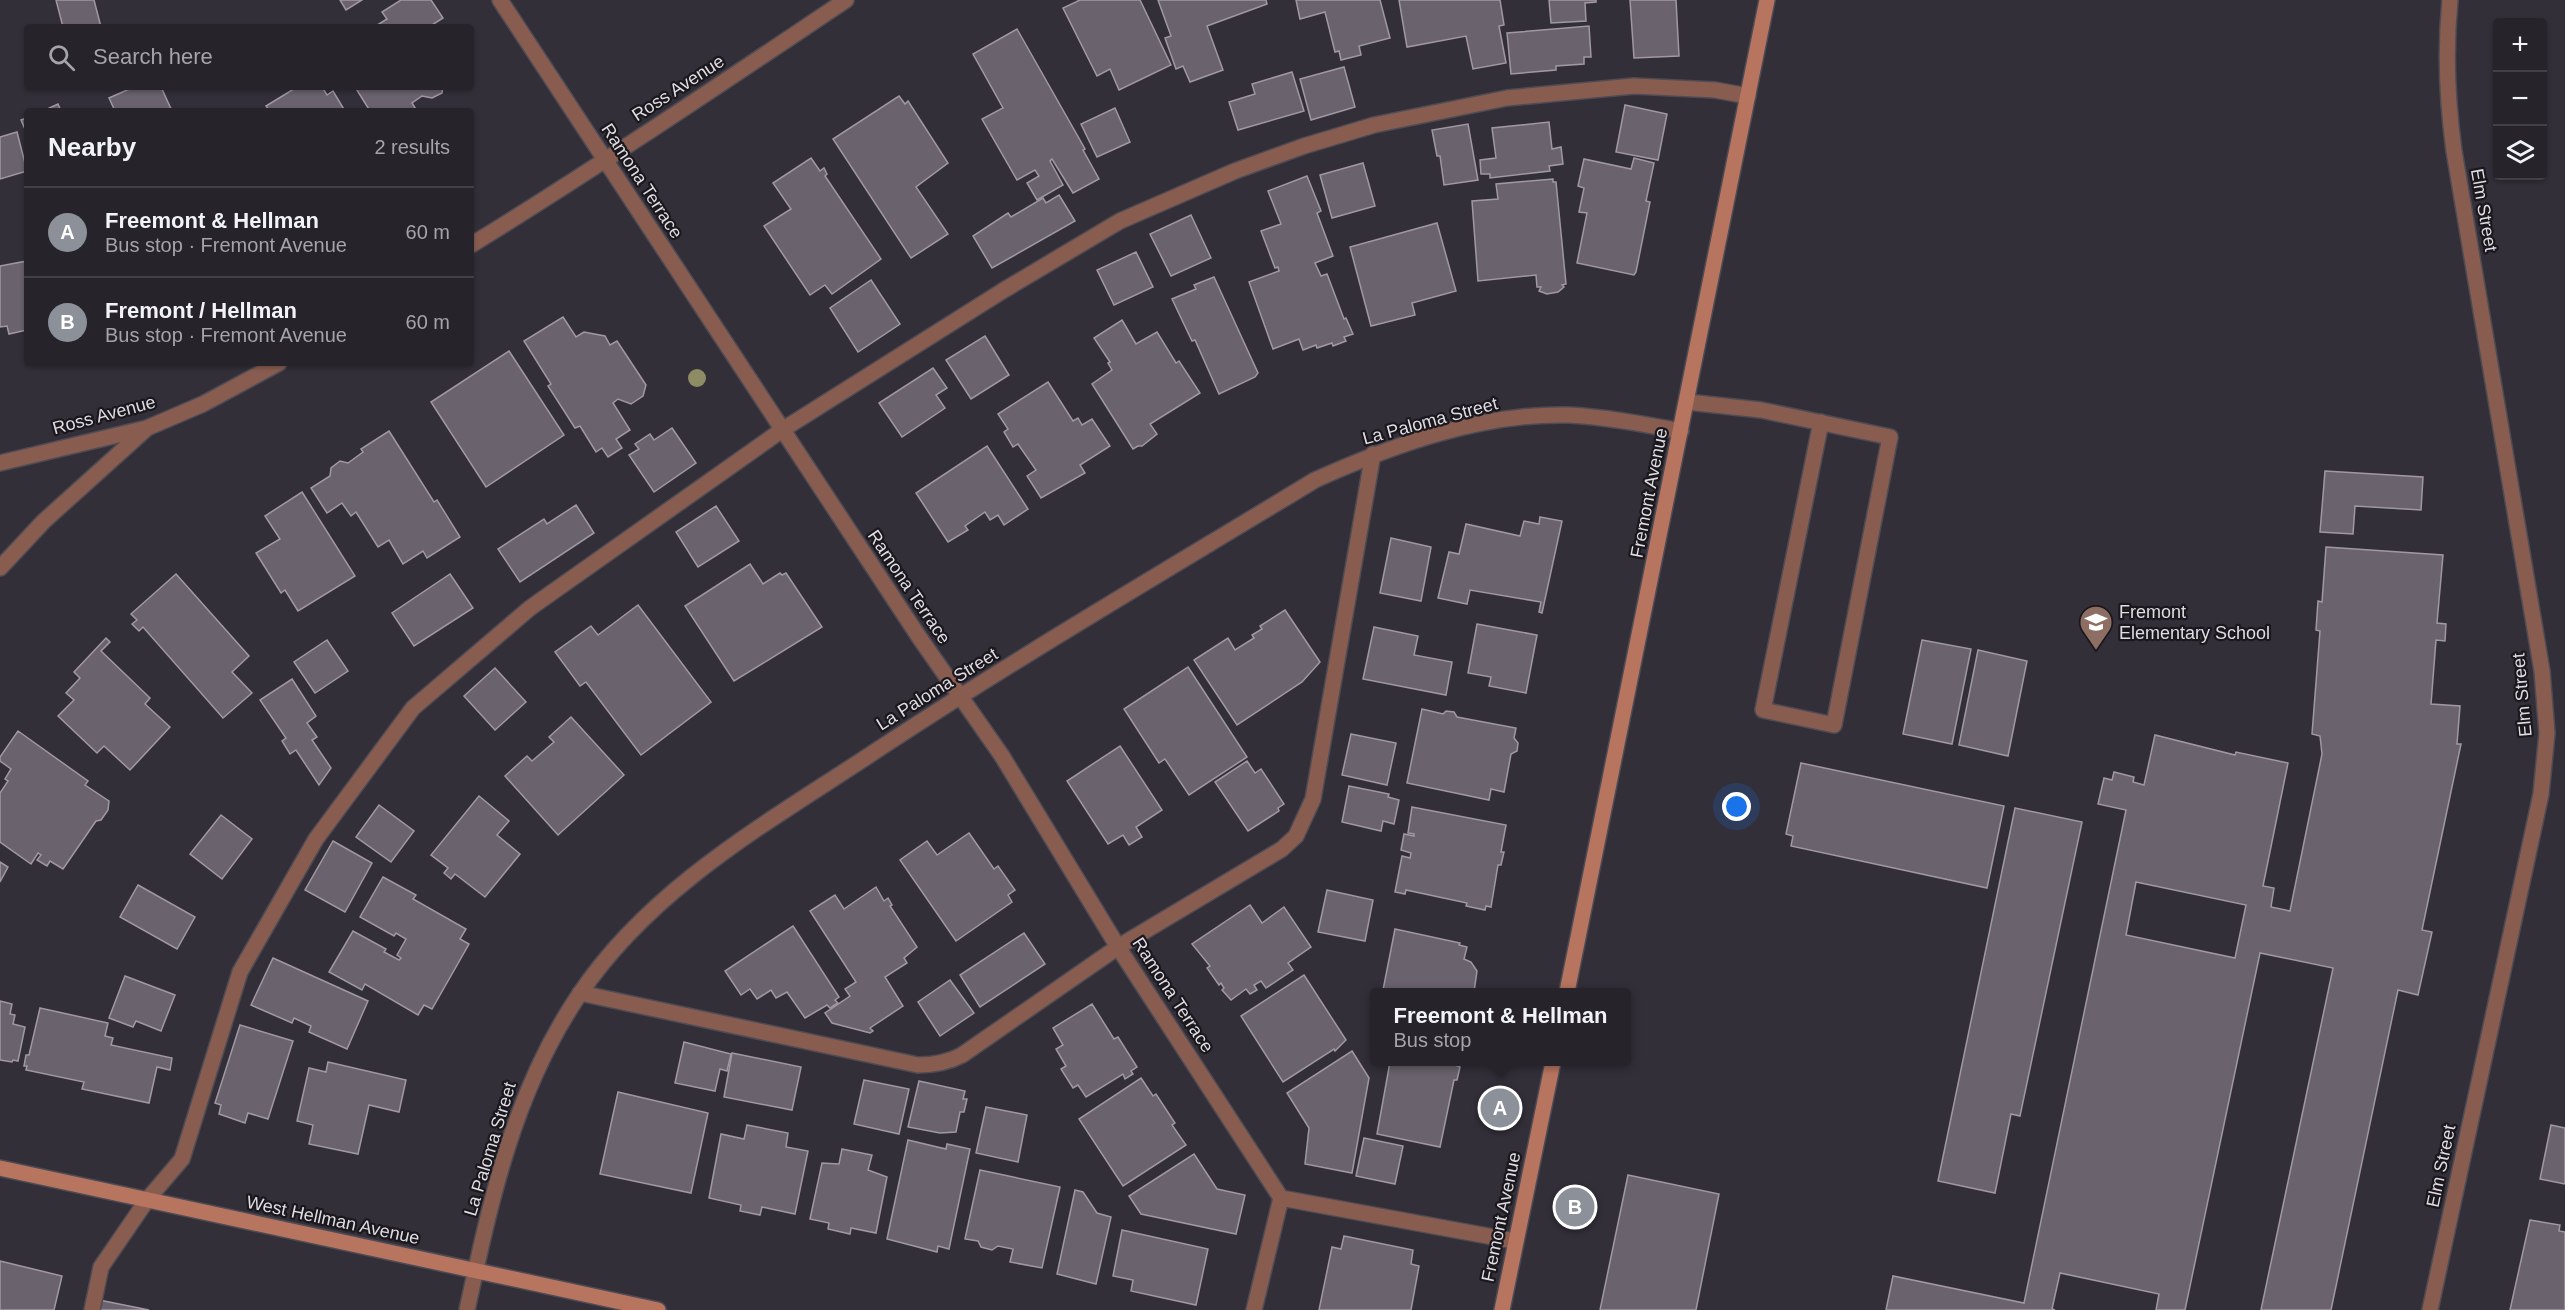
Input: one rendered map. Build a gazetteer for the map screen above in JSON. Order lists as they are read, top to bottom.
{
  "streets": {
    "main road": ["Fremont Avenue", "West Hellman Avenue"],
    "street": [
      "Ross Avenue",
      "Ramona Terrace",
      "Elm Street",
      "La Paloma Street"
    ]
  },
  "crossings": [
    ["Ross Avenue", "Ramona Terrace"],
    ["Ramona Terrace", "La Paloma Street"],
    ["La Paloma Street", "Fremont Avenue"],
    ["La Paloma Street", "West Hellman Avenue"]
  ],
  "places": {
    "school or university": ["Fremont Elementary School"]
  },
  "page": {
    "map_buttons": ["+", "−"],
    "search": "Search here",
    "heading": ["Nearby", "2 results"],
    "list": [
      {
        "mark": "A",
        "name": "Freemont & Hellman",
        "note": "Bus stop · Fremont Avenue",
        "value": "60 m"
      },
      {
        "mark": "B",
        "name": "Fremont / Hellman",
        "note": "Bus stop · Fremont Avenue",
        "value": "60 m"
      }
    ],
    "popup": ["Freemont & Hellman", "Bus stop"],
    "pins": ["A", "B"]
  }
}
